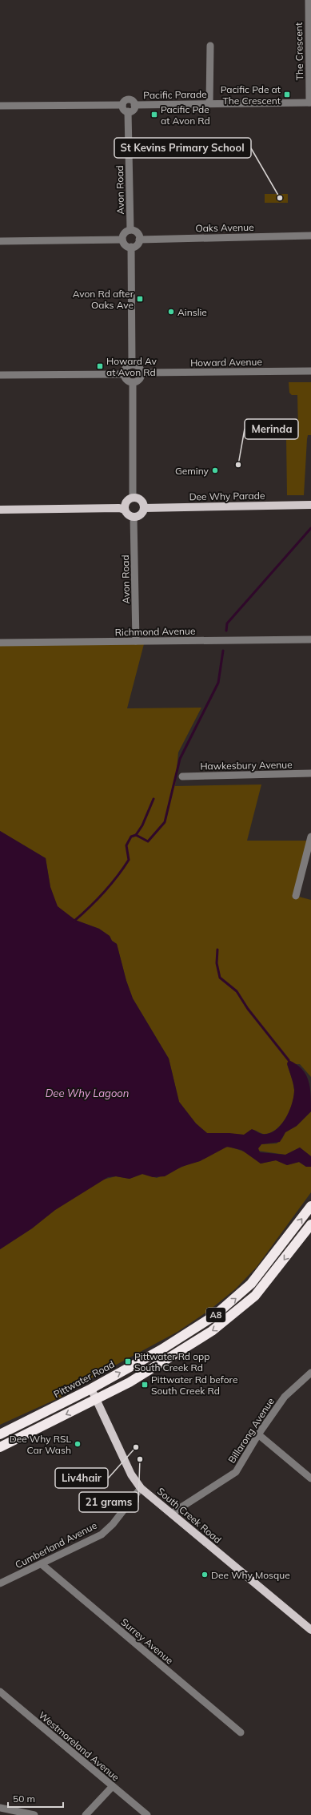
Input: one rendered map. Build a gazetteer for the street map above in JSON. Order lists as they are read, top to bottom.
{
  "streets": {
    "highway": ["A8", "Pittwater Road"],
    "main road": ["Dee Why Parade", "South Creek Road"],
    "street": [
      "The Crescent",
      "Pacific Parade",
      "Avon Road",
      "Oaks Avenue",
      "Howard Avenue",
      "Richmond Avenue",
      "Hawkesbury Avenue",
      "Billarong Avenue",
      "Cumberland Avenue",
      "Surrey Avenue",
      "Westmoreland Avenue"
    ]
  },
  "crossings": [
    ["The Crescent", "Pacific Parade"],
    ["Pacific Parade", "Avon Road"],
    ["Avon Road", "Oaks Avenue"],
    ["Avon Road", "Dee Why Parade"],
    ["Avon Road", "Richmond Avenue"],
    ["A8", "South Creek Road"],
    ["Pittwater Road", "South Creek Road"],
    ["Billarong Avenue", "South Creek Road"],
    ["South Creek Road", "Cumberland Avenue"],
    ["Cumberland Avenue", "Surrey Avenue"]
  ],
  "water": ["Dee Why Lagoon"],
  "places": {
    "transit": [
      "Pacific Pde at The Crescent",
      "Pacific Pde at Avon Rd",
      "Avon Rd after Oaks Ave",
      "Howard Av at Avon Rd",
      "Pittwater Rd opp South Creek Rd",
      "Pittwater Rd before South Creek Rd"
    ],
    "other": [
      "St Kevins Primary School",
      "Ainslie",
      "Merinda",
      "Geminy",
      "Dee Why RSL Car Wash",
      "Liv4hair",
      "21 grams",
      "Dee Why Mosque"
    ]
  },
  "scale_bar": "50 m"
}
